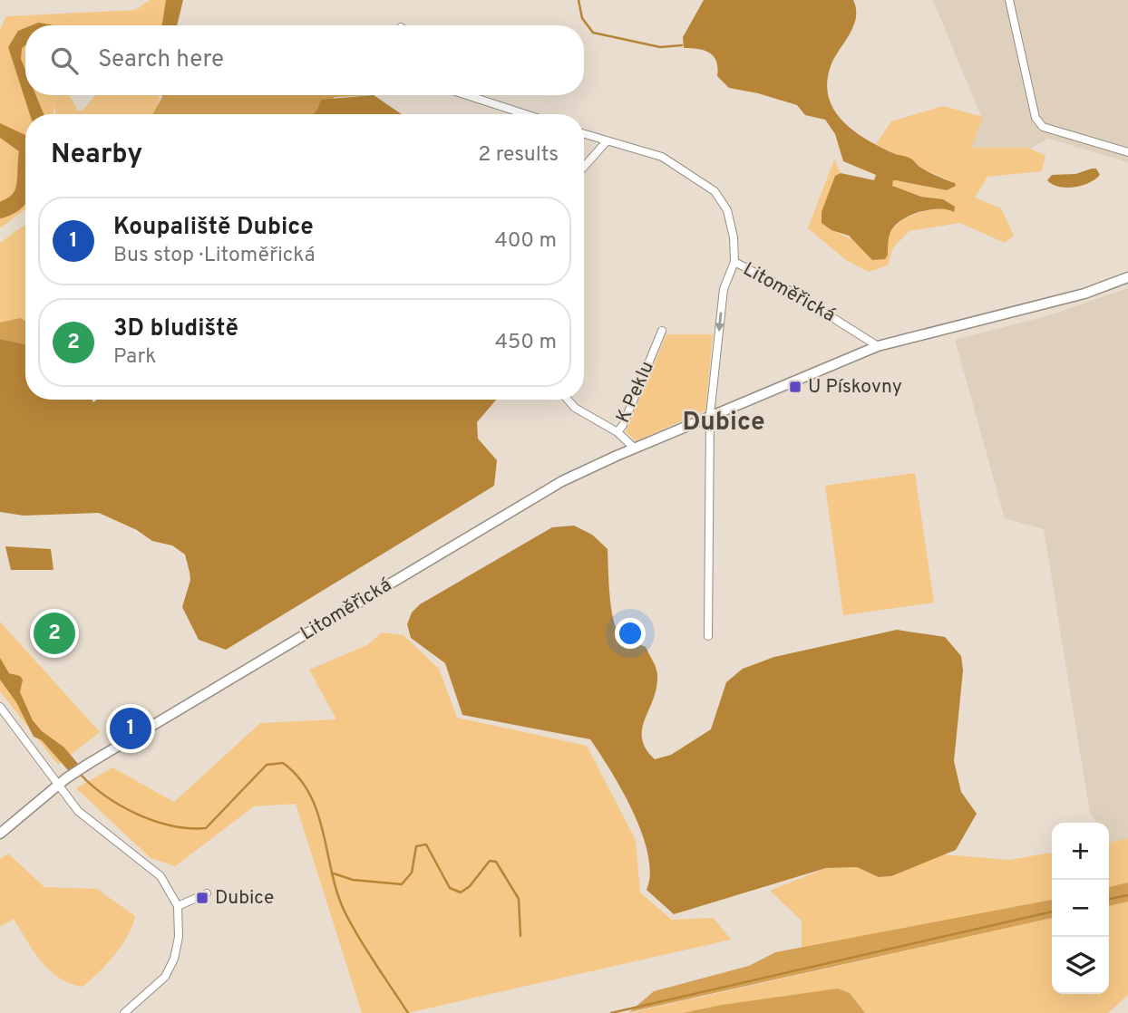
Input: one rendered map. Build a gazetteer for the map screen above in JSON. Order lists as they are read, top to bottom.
{
  "streets": {
    "street": ["Litoměřická", "K Peklu"]
  },
  "crossings": [
    ["Litoměřická", "K Peklu"]
  ],
  "districts": ["Dubice"],
  "places": {
    "transit": ["U Pískovny", "Dubice"]
  },
  "page": {
    "search": "Search here",
    "heading": ["Nearby", "2 results"],
    "list": [
      {
        "mark": "1",
        "name": "Koupaliště Dubice",
        "note": "Bus stop · Litoměřická",
        "value": "400 m"
      },
      {
        "mark": "2",
        "name": "3D bludiště",
        "note": "Park",
        "value": "450 m"
      }
    ],
    "pins": ["2", "1"],
    "map_buttons": ["+", "−"]
  }
}
